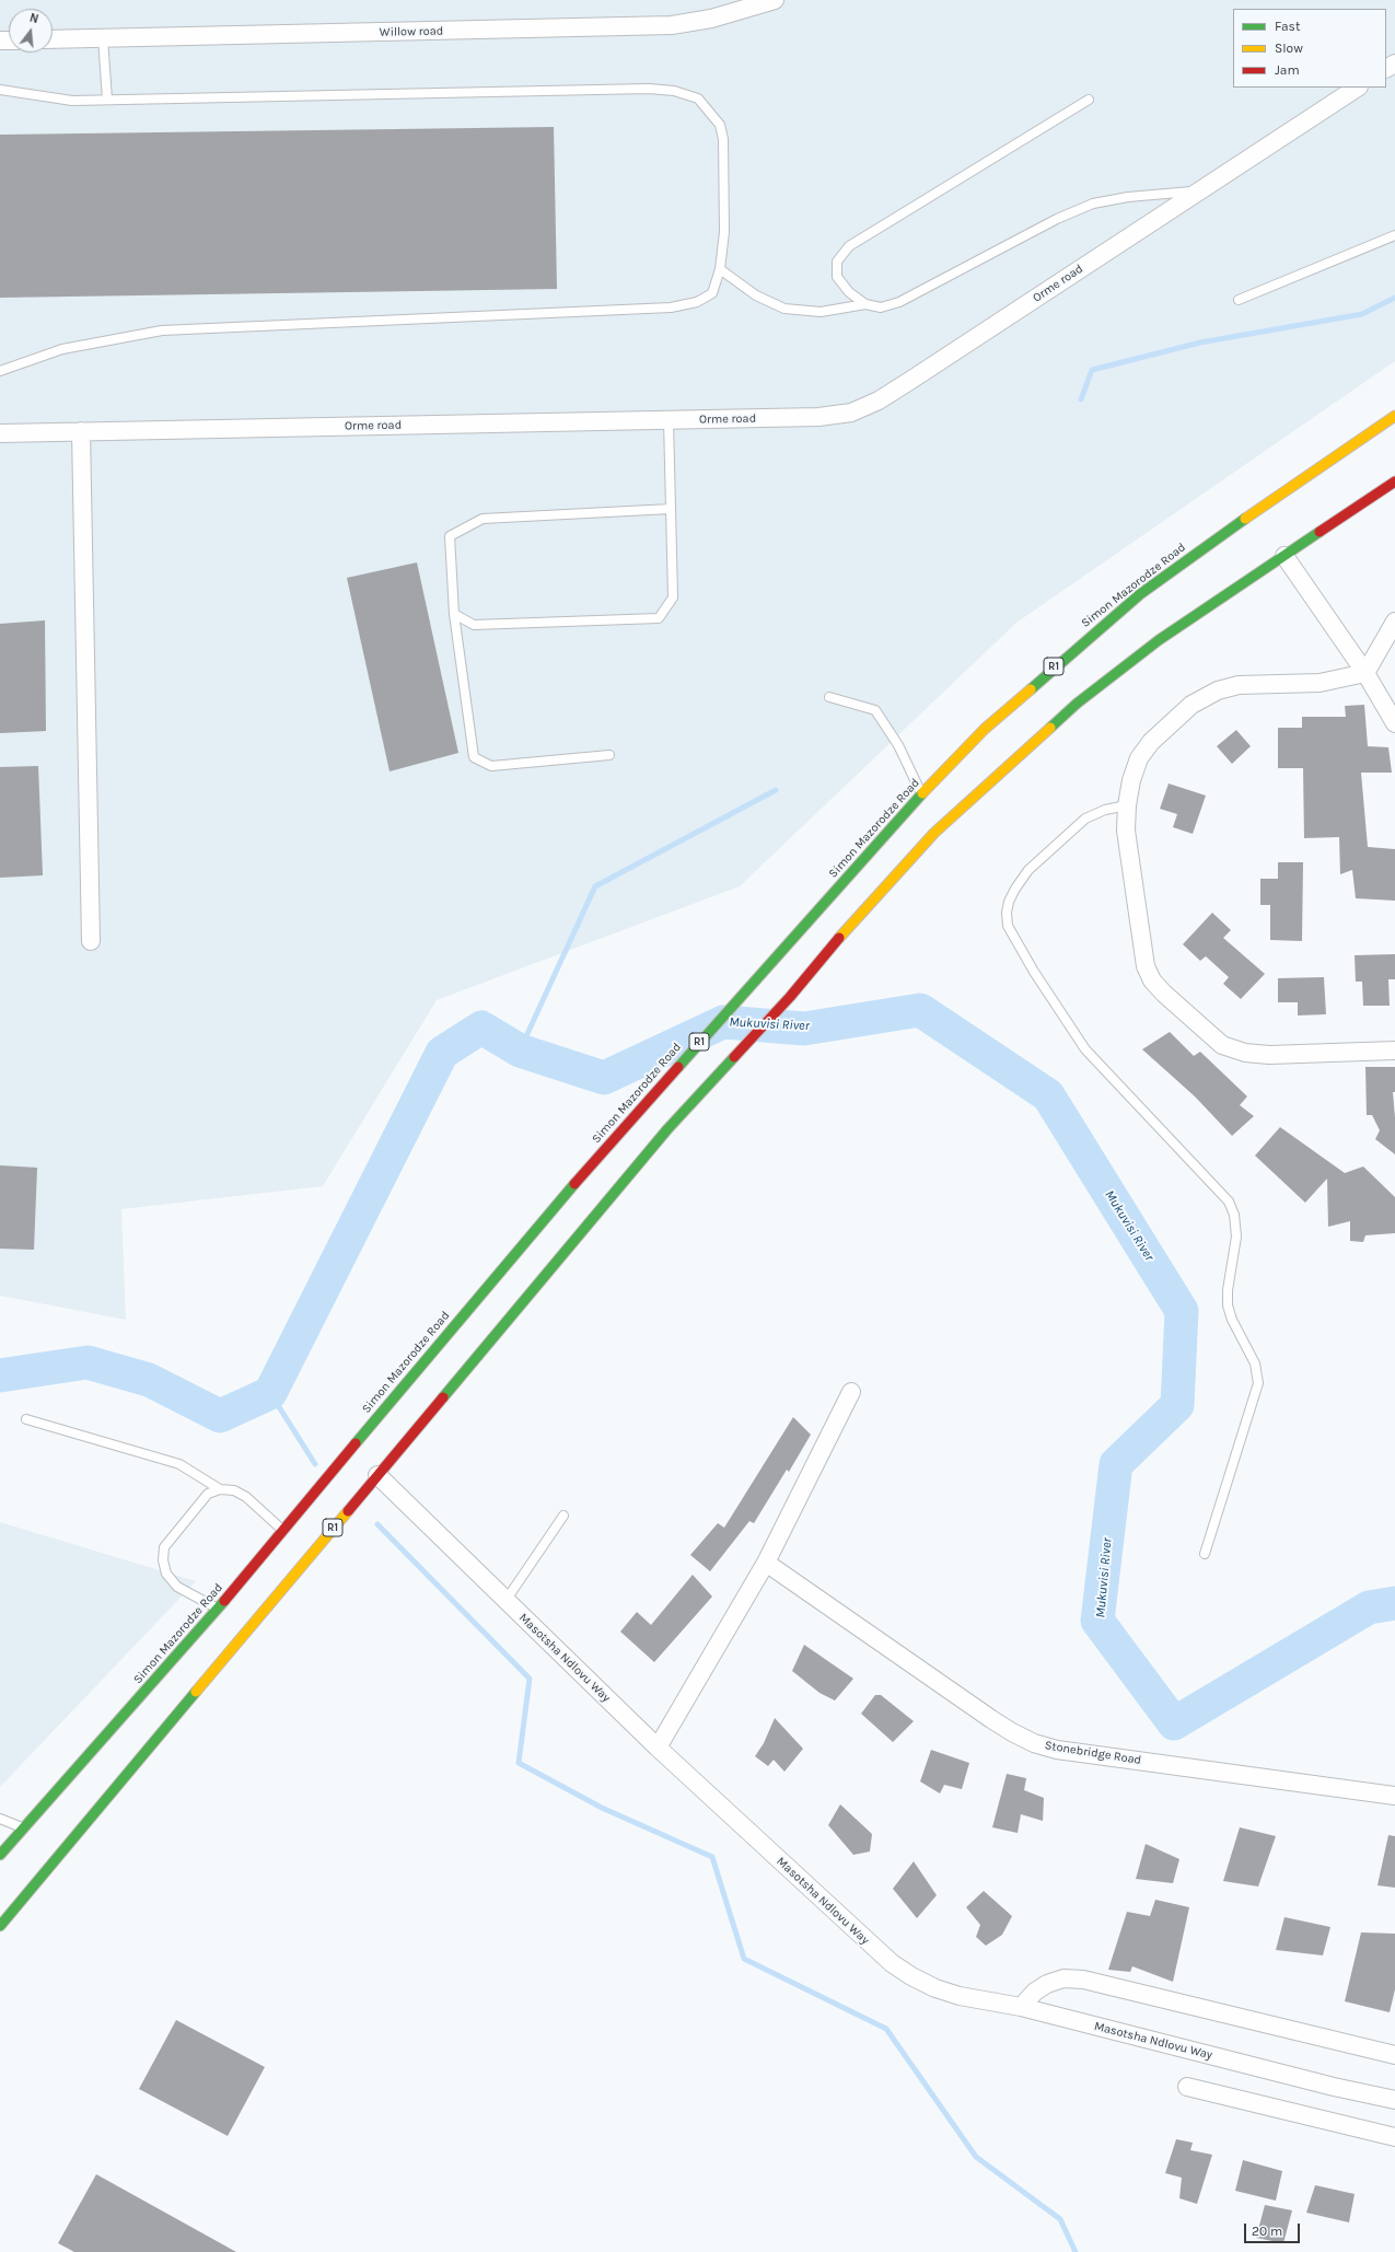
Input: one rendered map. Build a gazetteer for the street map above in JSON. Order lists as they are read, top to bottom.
{
  "streets": {
    "highway": ["Simon Mazorodze Road", "R1"],
    "street": [
      "Willow road",
      "Orme road",
      "Masotsha Ndlovu Way",
      "Stonebridge Road"
    ]
  },
  "crossings": [
    ["R1", "Masotsha Ndlovu Way"]
  ],
  "water": ["Mukuvisi River"],
  "legend": ["Fast", "Slow", "Jam"],
  "scale_bar": "20 m",
  "north": "top"
}
